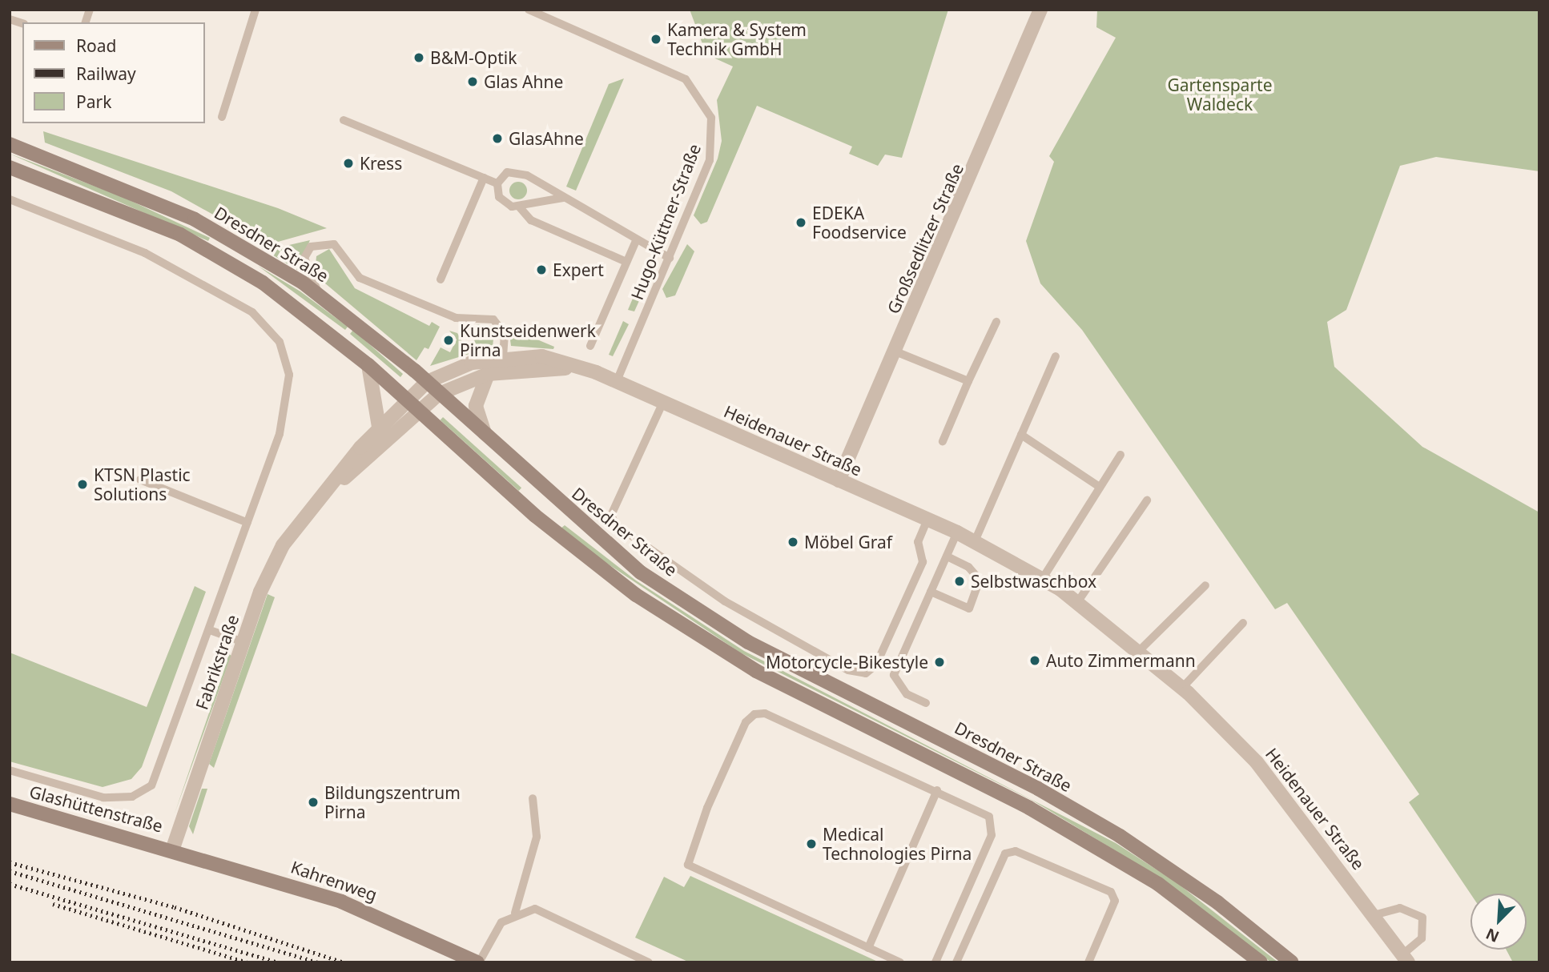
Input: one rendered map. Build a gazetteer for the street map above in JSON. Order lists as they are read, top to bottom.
{
  "streets": {
    "main road": ["Dresdner Straße", "Glashüttenstraße", "Kahrenweg"],
    "street": ["Großsedlitzer Straße", "Heidenauer Straße", "Fabrikstraße"],
    "lane": ["Hugo-Küttner-Straße"]
  },
  "crossings": [
    ["Hugo-Küttner-Straße", "Heidenauer Straße"],
    ["Großsedlitzer Straße", "Heidenauer Straße"],
    ["Dresdner Straße", "Heidenauer Straße"],
    ["Dresdner Straße", "Fabrikstraße"],
    ["Heidenauer Straße", "Fabrikstraße"],
    ["Fabrikstraße", "Glashüttenstraße"],
    ["Fabrikstraße", "Kahrenweg"],
    ["Glashüttenstraße", "Kahrenweg"]
  ],
  "parks": ["Gartensparte Waldeck"],
  "places": [
    "Kamera & System Technik GmbH",
    "B&M-Optik",
    "Glas Ahne",
    "GlasAhne",
    "Kress",
    "EDEKA Foodservice",
    "Expert",
    "Kunstseidenwerk Pirna",
    "KTSN Plastic Solutions",
    "Möbel Graf",
    "Selbstwaschbox",
    "Auto Zimmermann",
    "Motorcycle-Bikestyle",
    "Bildungszentrum Pirna",
    "Medical Technologies Pirna"
  ],
  "legend": ["Road", "Railway", "Park"],
  "north": "bottom left"
}
